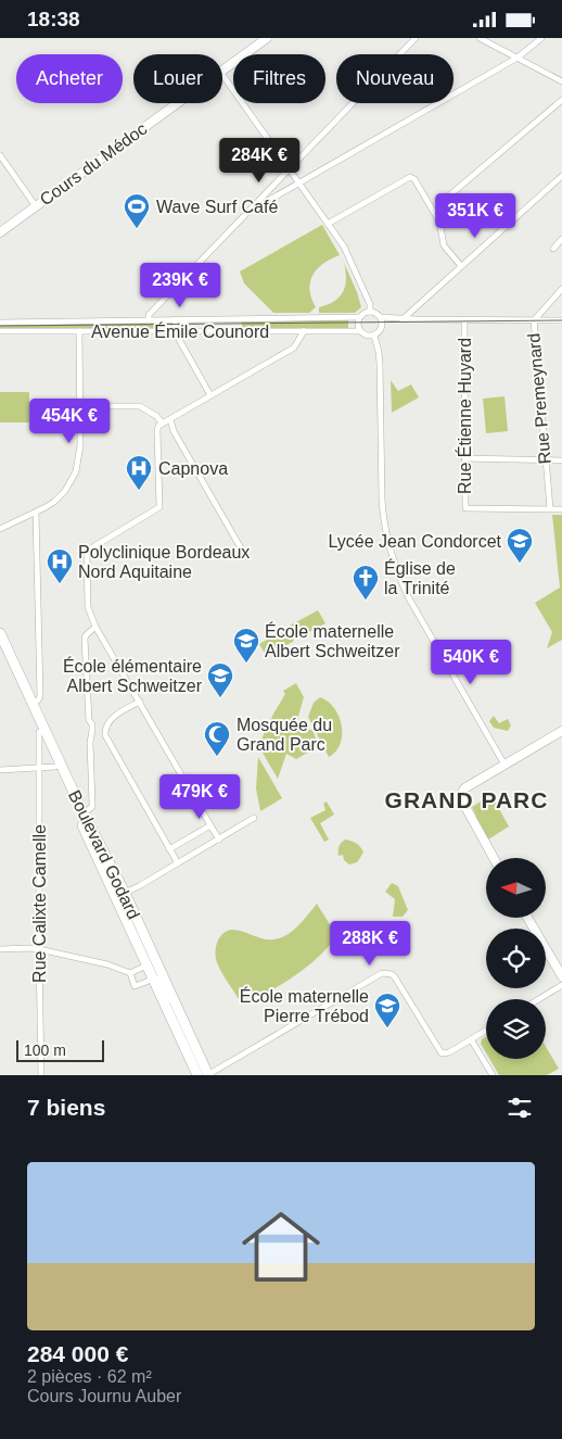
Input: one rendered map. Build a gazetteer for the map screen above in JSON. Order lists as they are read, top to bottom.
{
  "streets": {
    "main road": ["Cours du Médoc", "Boulevard Godard"],
    "street": [
      "Avenue Émile Counord",
      "Rue Premeynard",
      "Rue Étienne Huyard",
      "Rue Calixte Camelle"
    ]
  },
  "crossings": [
    ["Rue Premeynard", "Rue Étienne Huyard"],
    ["Boulevard Godard", "Rue Calixte Camelle"]
  ],
  "districts": ["GRAND PARC"],
  "places": {
    "sports": ["Wave Surf Café"],
    "hospital": ["Capnova", "Polyclinique Bordeaux Nord Aquitaine"],
    "school or university": [
      "Lycée Jean Condorcet",
      "École maternelle Albert Schweitzer",
      "École élémentaire Albert Schweitzer",
      "École maternelle Pierre Trébod"
    ],
    "church": ["Église de la Trinité"],
    "mosque": ["Mosquée du Grand Parc"]
  },
  "scale_bar": "100 m",
  "north": "left",
  "page": {
    "status": "18:38",
    "chip": [
      "Acheter",
      "Louer",
      "Filtres",
      "Nouveau"
    ],
    "price": [
      "284K €",
      "351K €",
      "239K €",
      "454K €",
      "540K €",
      "479K €",
      "288K €"
    ],
    "scale": "100 m",
    "heading": "7 biens",
    "list": [
      {
        "name": "284 000 €",
        "note": "2 pièces · 62 m² · Cours Journu Auber"
      }
    ]
  }
}
